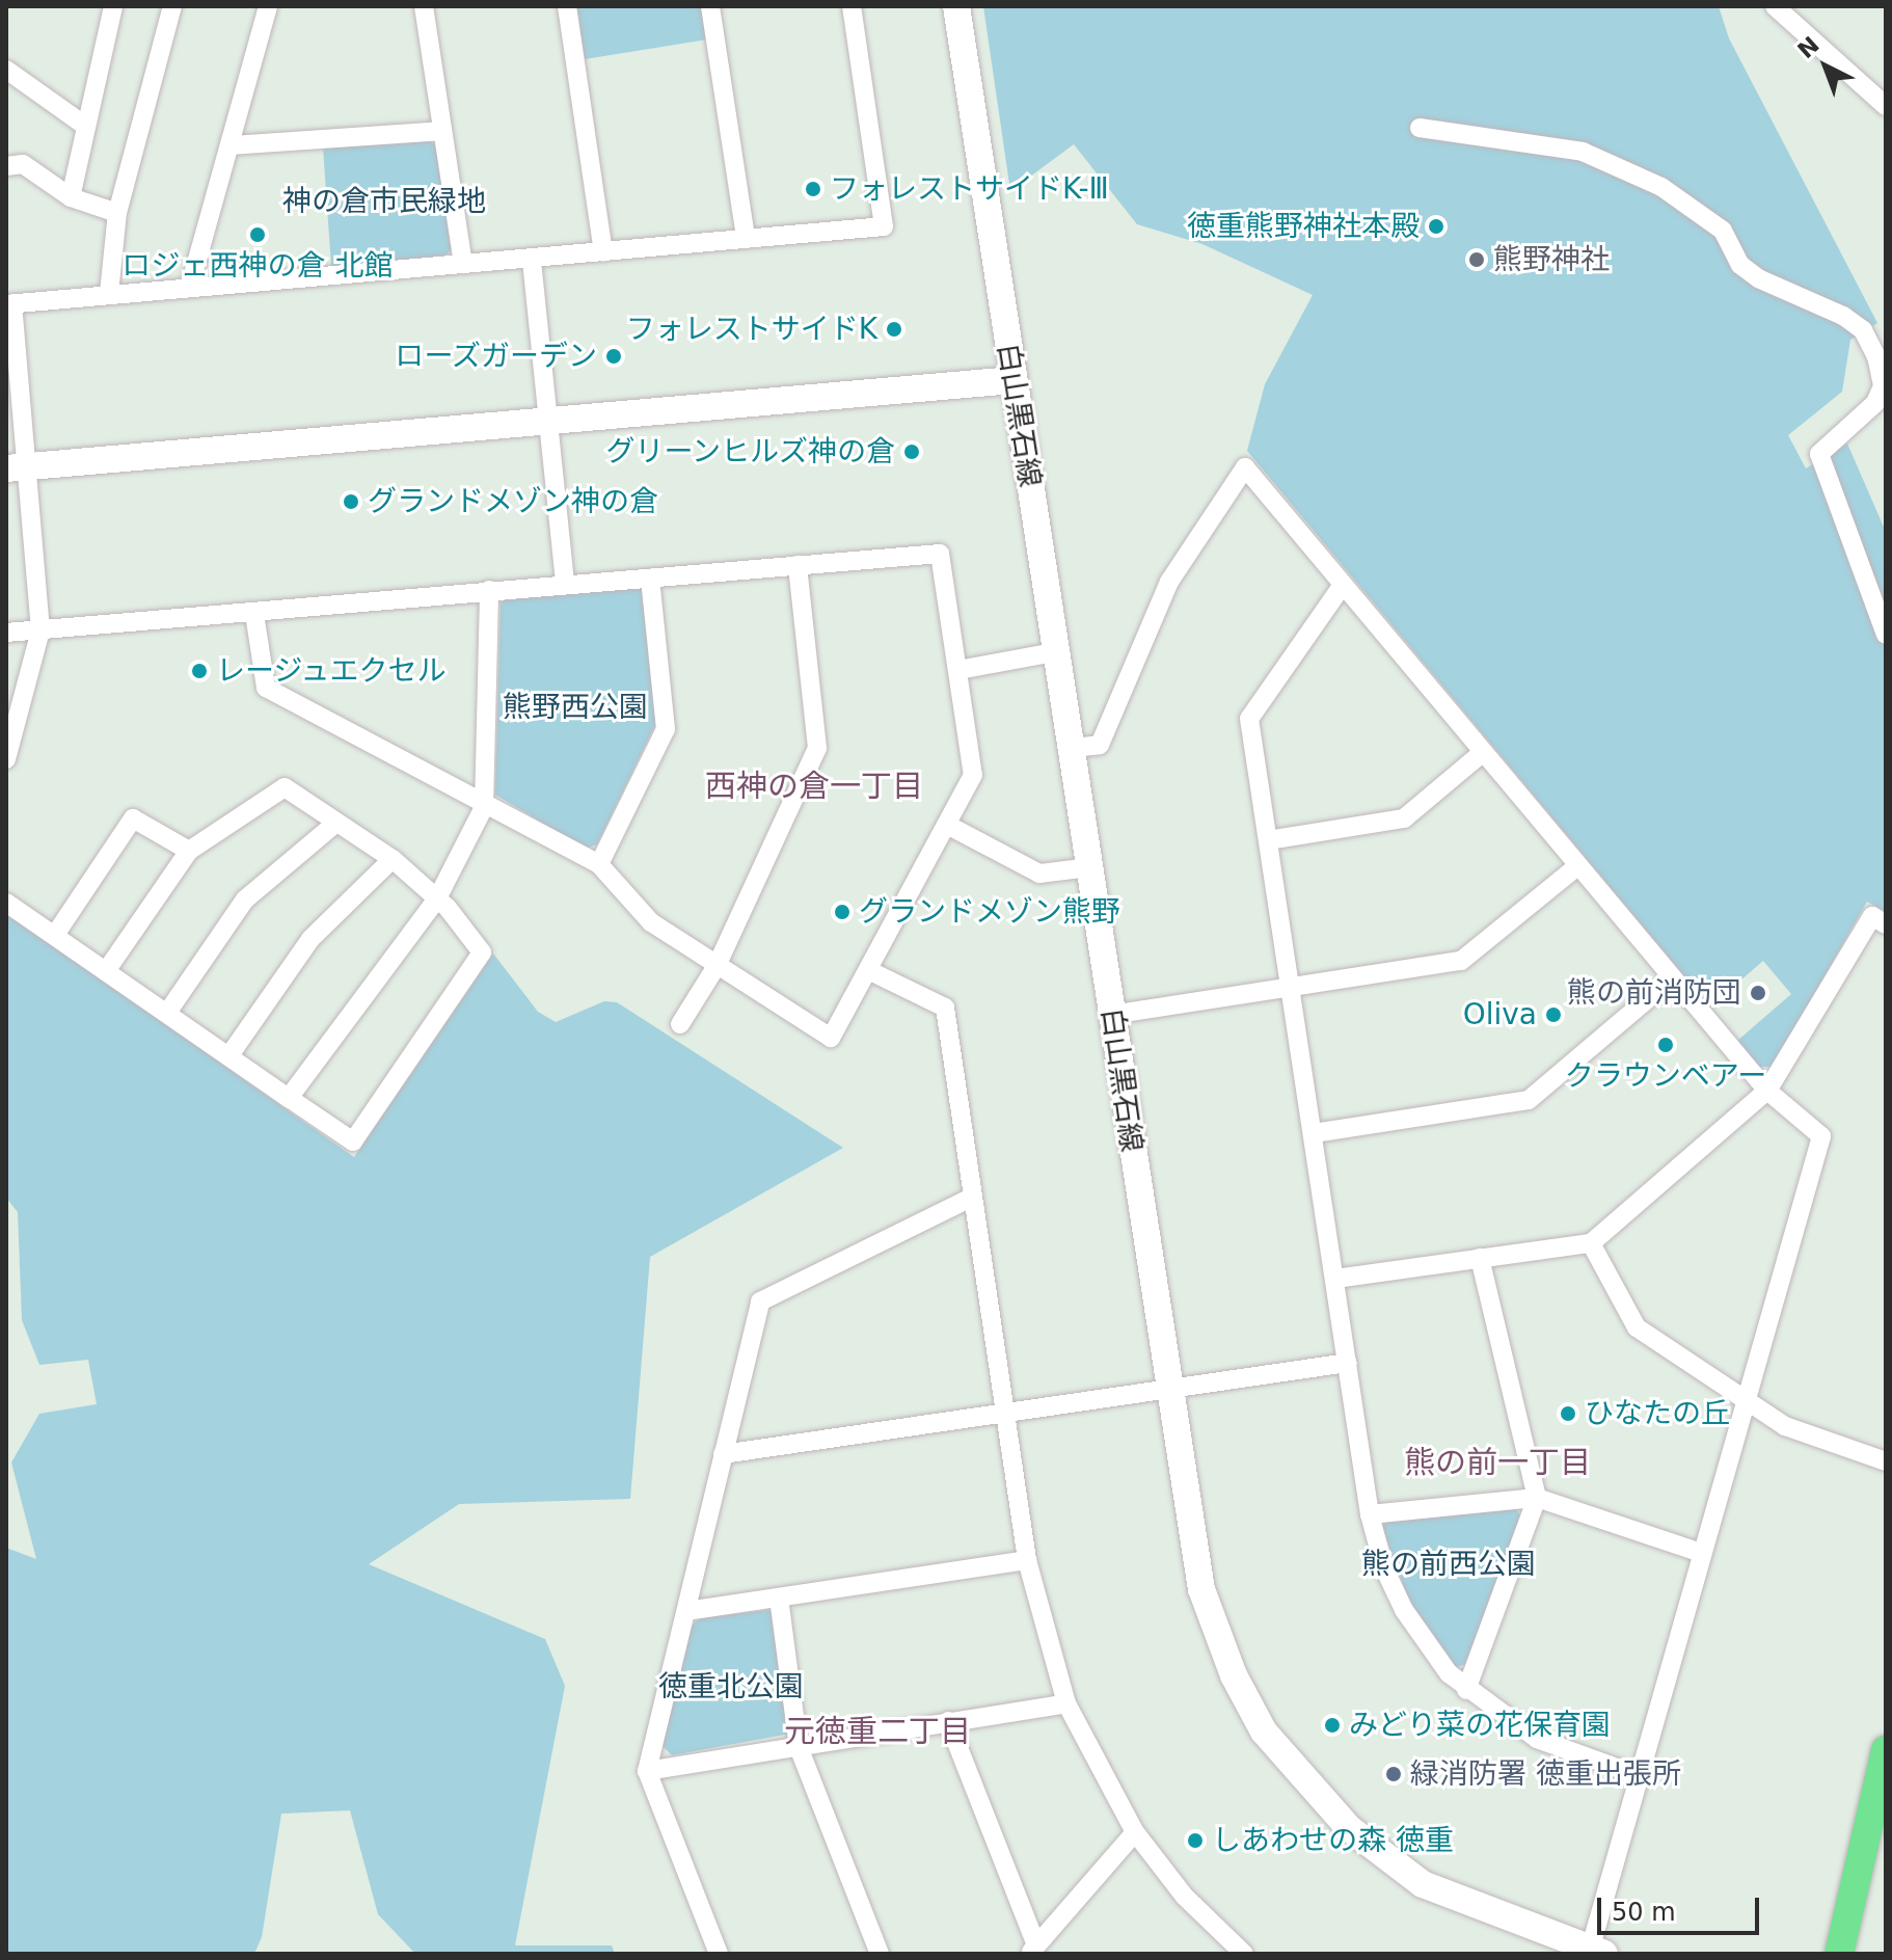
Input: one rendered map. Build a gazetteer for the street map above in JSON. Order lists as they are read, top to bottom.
{
  "streets": {
    "street": ["白山黒石線"]
  },
  "districts": ["西神の倉一丁目", "熊の前一丁目", "元徳重二丁目"],
  "parks": [
    "神の倉市民緑地",
    "熊野西公園",
    "熊の前西公園",
    "徳重北公園"
  ],
  "places": [
    "フォレストサイドK-Ⅲ",
    "徳重熊野神社本殿",
    "ロジェ西神の倉 北館",
    "熊野神社",
    "フォレストサイドK",
    "ローズガーデン",
    "グリーンヒルズ神の倉",
    "グランドメゾン神の倉",
    "レージュエクセル",
    "グランドメゾン熊野",
    "熊の前消防団",
    "Oliva",
    "クラウンベアー",
    "ひなたの丘",
    "みどり菜の花保育園",
    "緑消防署 徳重出張所",
    "しあわせの森 徳重"
  ],
  "scale_bar": "50 m",
  "north": "top left"
}
